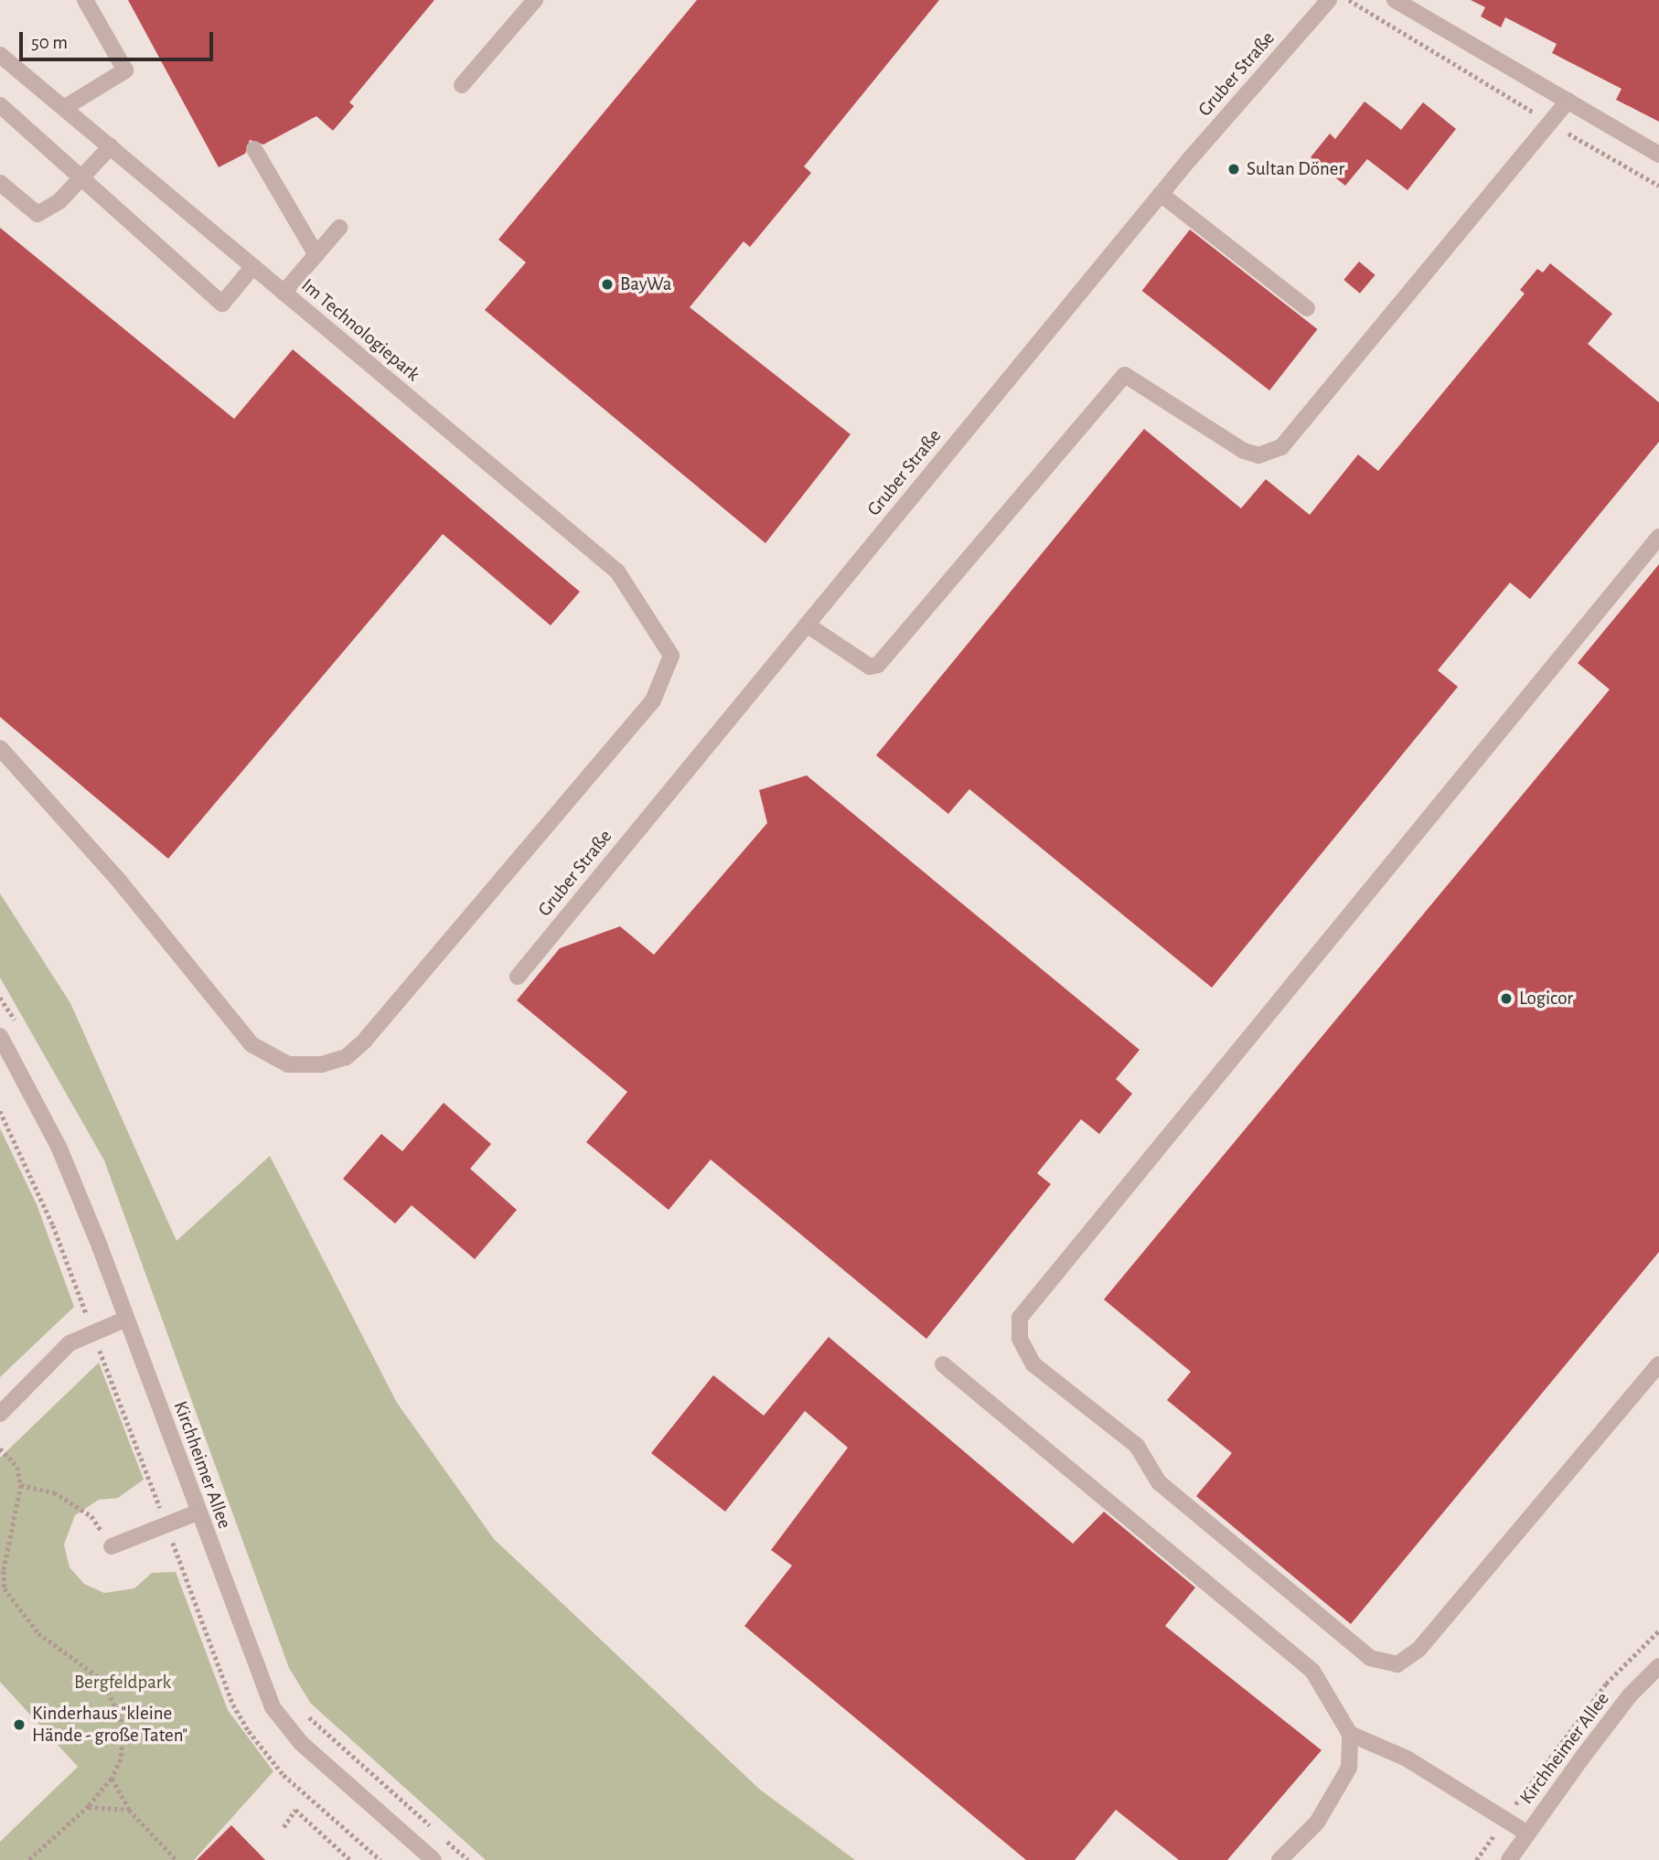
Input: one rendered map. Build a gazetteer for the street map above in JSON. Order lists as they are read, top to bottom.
{
  "streets": {
    "street": ["Gruber Straße", "Im Technologiepark", "Kirchheimer Allee"]
  },
  "parks": ["Bergfeldpark"],
  "places": [
    "Sultan Döner",
    "BayWa",
    "Logicor",
    "Kinderhaus \"kleine Hände - große Taten\""
  ],
  "scale_bar": "50 m"
}
